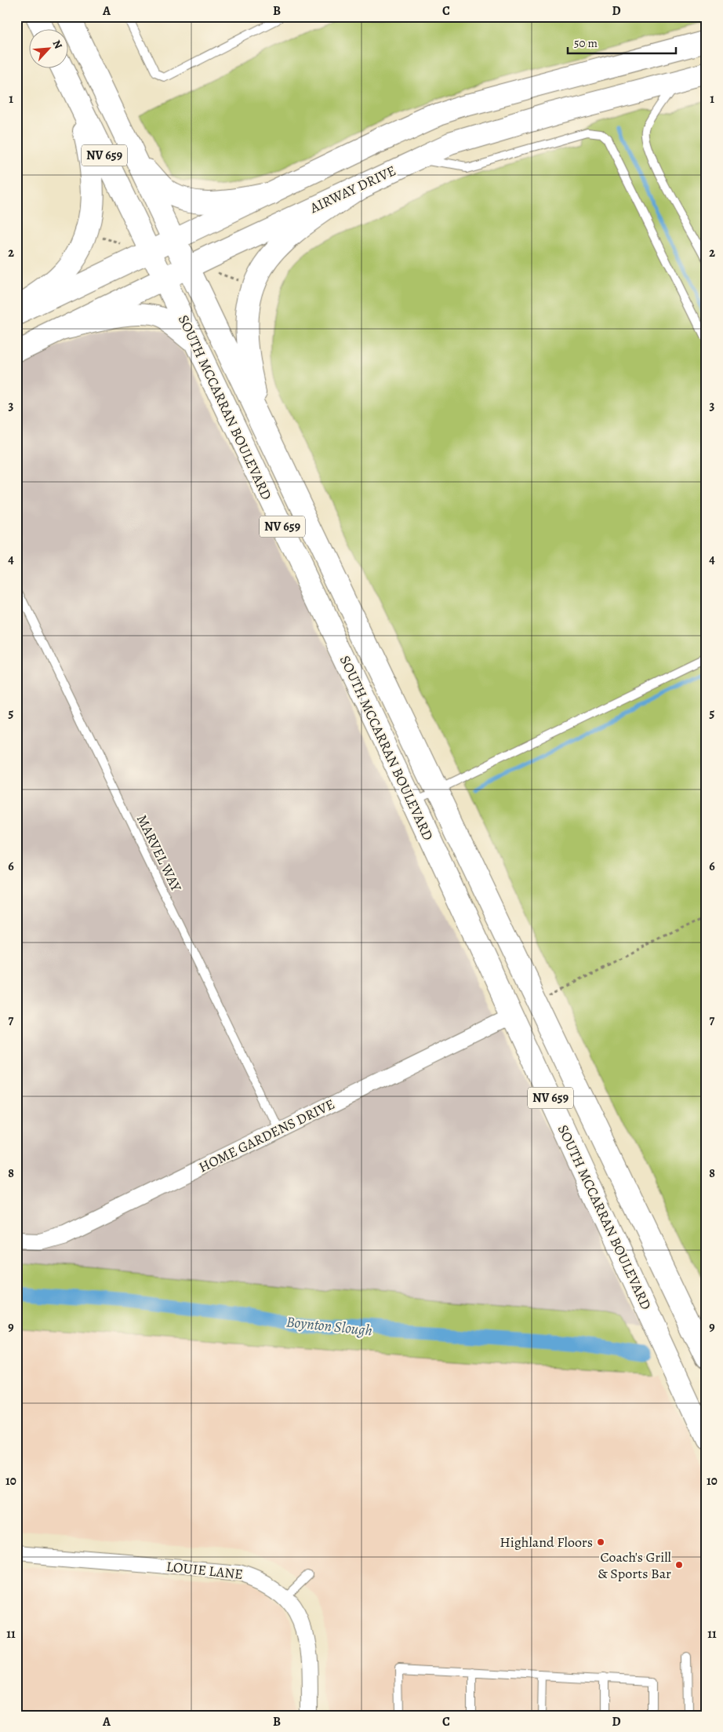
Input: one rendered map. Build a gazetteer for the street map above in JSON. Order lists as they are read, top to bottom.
{
  "streets": {
    "main road": ["NV 659", "AIRWAY DRIVE", "SOUTH MCCARRAN BOULEVARD"],
    "street": ["HOME GARDENS DRIVE", "LOUIE LANE"],
    "lane": ["MARVEL WAY"]
  },
  "crossings": [
    ["AIRWAY DRIVE", "SOUTH MCCARRAN BOULEVARD"],
    ["SOUTH MCCARRAN BOULEVARD", "HOME GARDENS DRIVE"],
    ["MARVEL WAY", "HOME GARDENS DRIVE"]
  ],
  "water": ["Boynton Slough"],
  "places": ["Highland Floors", "Coach's Grill & Sports Bar"],
  "scale_bar": "50 m",
  "north": "top right",
  "grid": {
    "columns": [
      "A",
      "B",
      "C",
      "D"
    ],
    "rows": [
      "1",
      "2",
      "3",
      "4",
      "5",
      "6",
      "7",
      "8",
      "9",
      "10",
      "11"
    ]
  }
}
